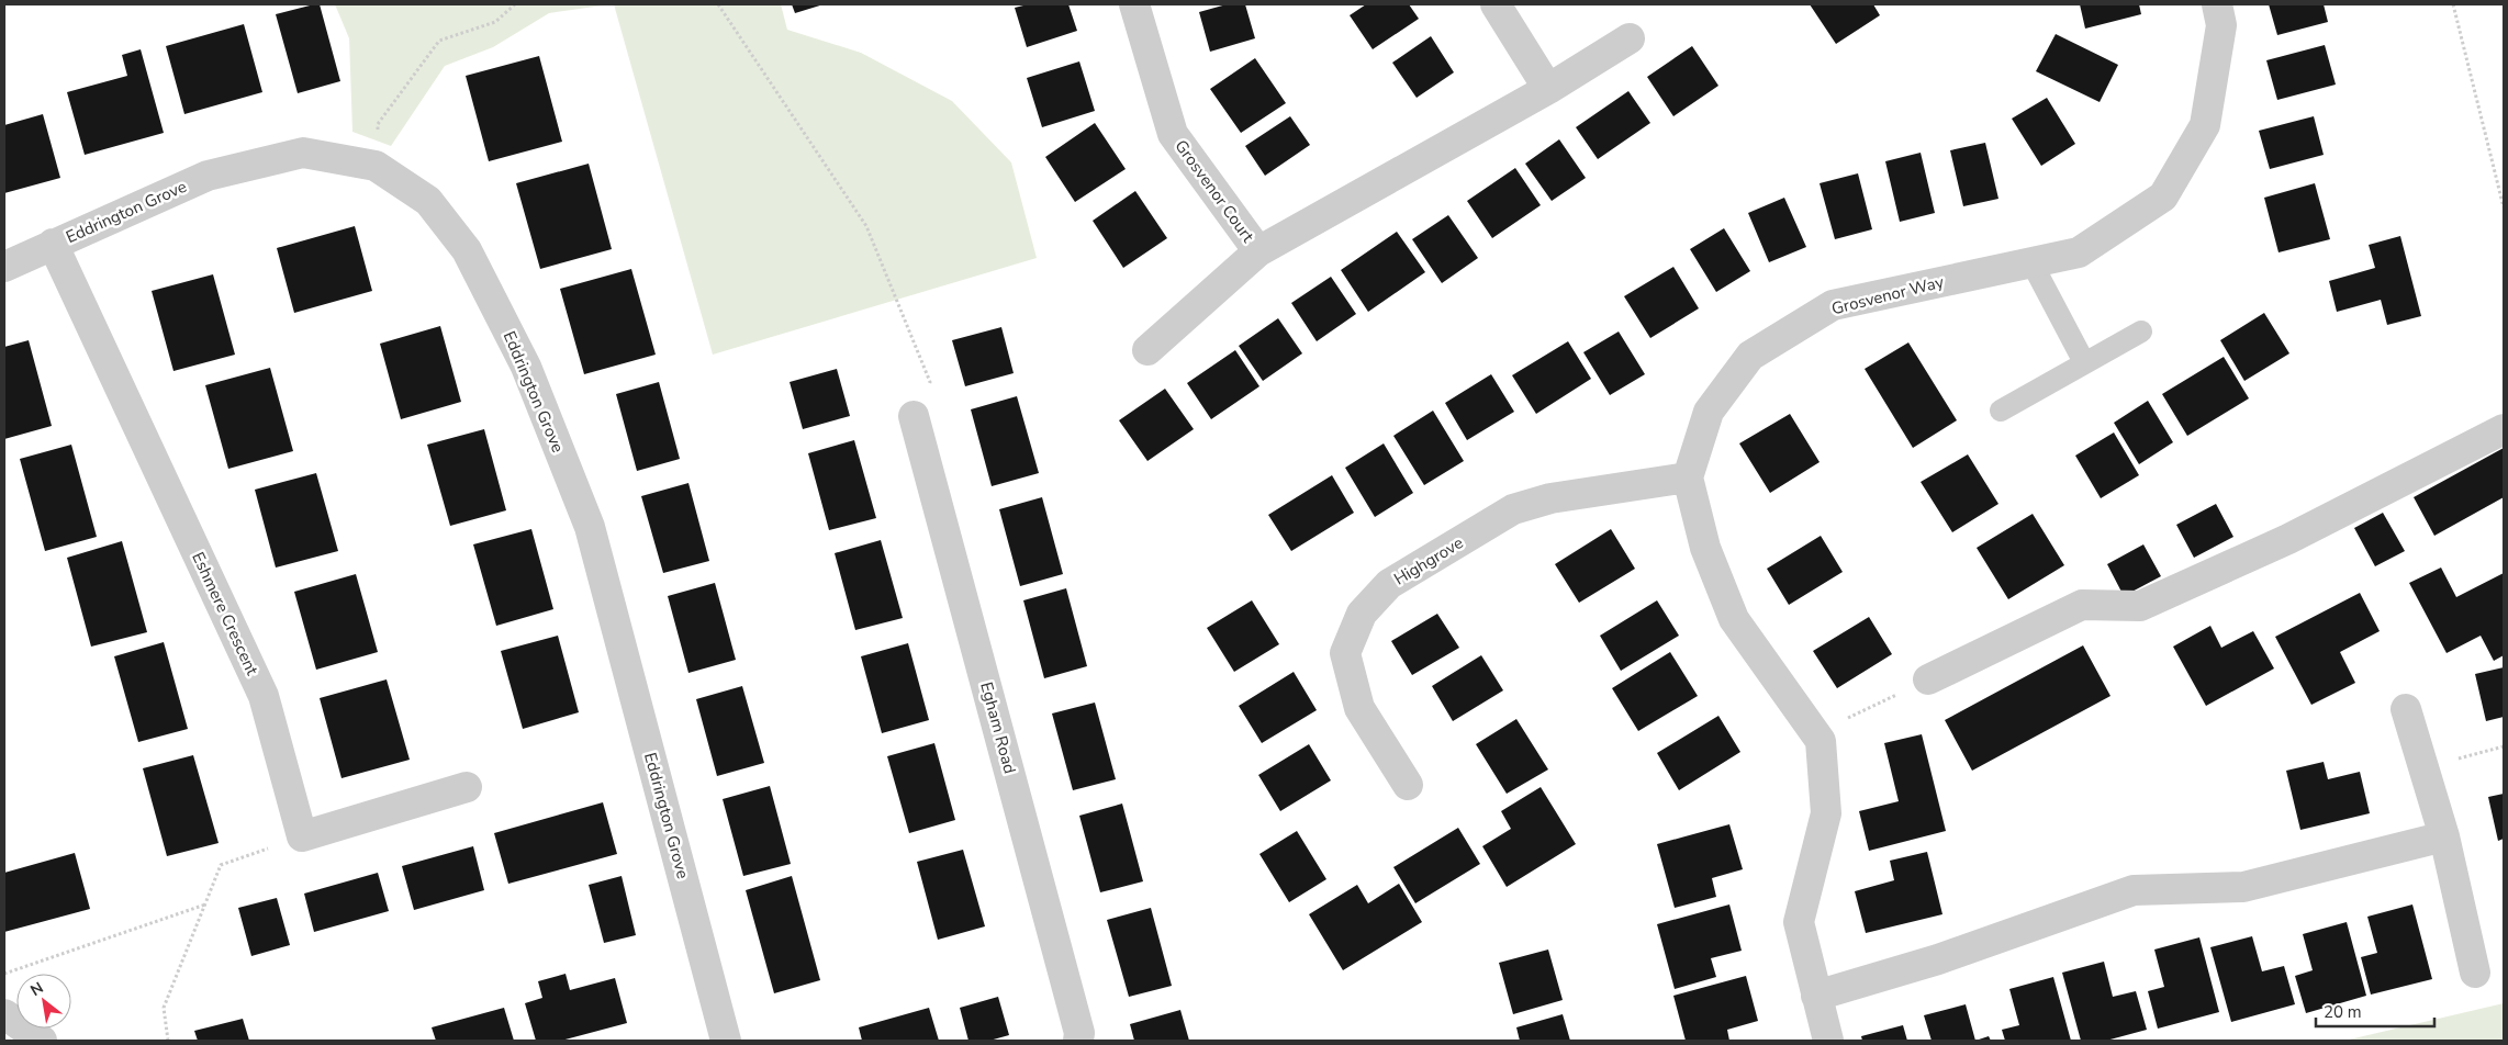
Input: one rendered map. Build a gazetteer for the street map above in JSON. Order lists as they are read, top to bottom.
{
  "streets": {
    "street": [
      "Grosvenor Court",
      "Eddrington Grove",
      "Grosvenor Way",
      "Highgrove",
      "Eshmere Crescent",
      "Egham Road"
    ]
  },
  "crossings": [
    ["Eddrington Grove", "Eshmere Crescent"],
    ["Grosvenor Way", "Highgrove"]
  ],
  "scale_bar": "20 m",
  "north": "top left"
}
